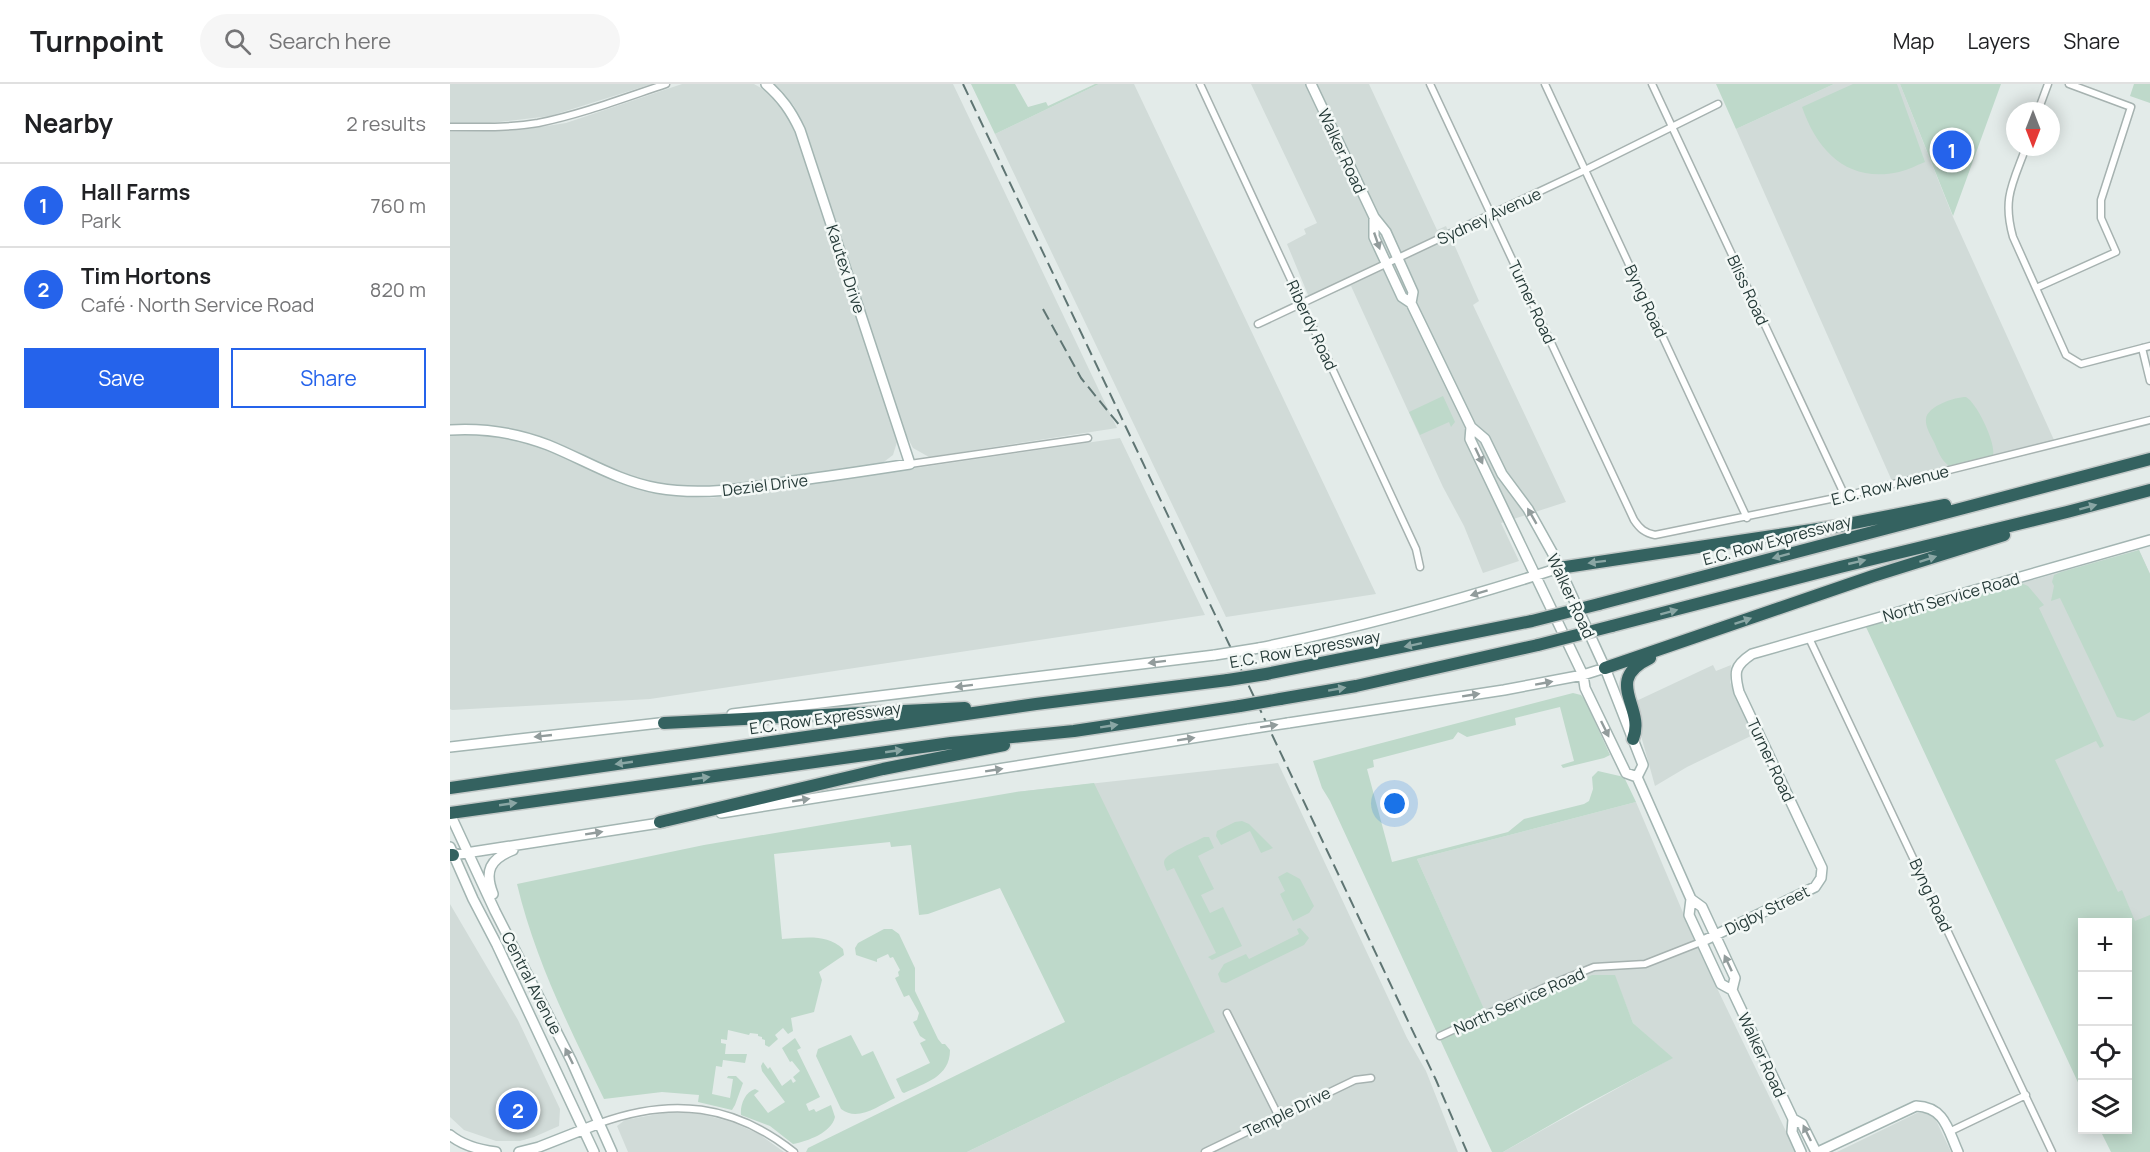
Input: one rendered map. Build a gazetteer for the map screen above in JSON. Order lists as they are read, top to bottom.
{
  "streets": {
    "highway": ["E.C. Row Expressway"],
    "main road": [
      "Walker Road",
      "Kautex Drive",
      "Turner Road",
      "Deziel Drive",
      "North Service Road",
      "Digby Street",
      "Central Avenue"
    ],
    "street": [
      "Sydney Avenue",
      "Bliss Road",
      "Byng Road",
      "Riberdy Road",
      "E.C. Row Avenue",
      "Temple Drive"
    ]
  },
  "crossings": [
    ["Walker Road", "Sydney Avenue"],
    ["Walker Road", "North Service Road"],
    ["Walker Road", "Digby Street"],
    ["Sydney Avenue", "Bliss Road"],
    ["Sydney Avenue", "Byng Road"],
    ["Sydney Avenue", "Turner Road"],
    ["Sydney Avenue", "Riberdy Road"],
    ["Kautex Drive", "Deziel Drive"],
    ["Bliss Road", "E.C. Row Avenue"],
    ["Byng Road", "E.C. Row Avenue"],
    ["Byng Road", "North Service Road"],
    ["Turner Road", "E.C. Row Avenue"],
    ["Turner Road", "North Service Road"],
    ["Turner Road", "Digby Street"],
    ["North Service Road", "Digby Street"]
  ],
  "north": "bottom",
  "page": {
    "header": "Turnpoint",
    "search": "Search here",
    "nav": ["Map", "Layers", "Share"],
    "heading": ["Nearby", "2 results"],
    "pins": ["1", "2"],
    "list": [
      {
        "mark": "1",
        "name": "Hall Farms",
        "note": "Park",
        "value": "760 m"
      },
      {
        "mark": "2",
        "name": "Tim Hortons",
        "note": "Café · North Service Road",
        "value": "820 m"
      }
    ],
    "buttons": ["Save", "Share"],
    "map_buttons": ["+", "−"]
  }
}
